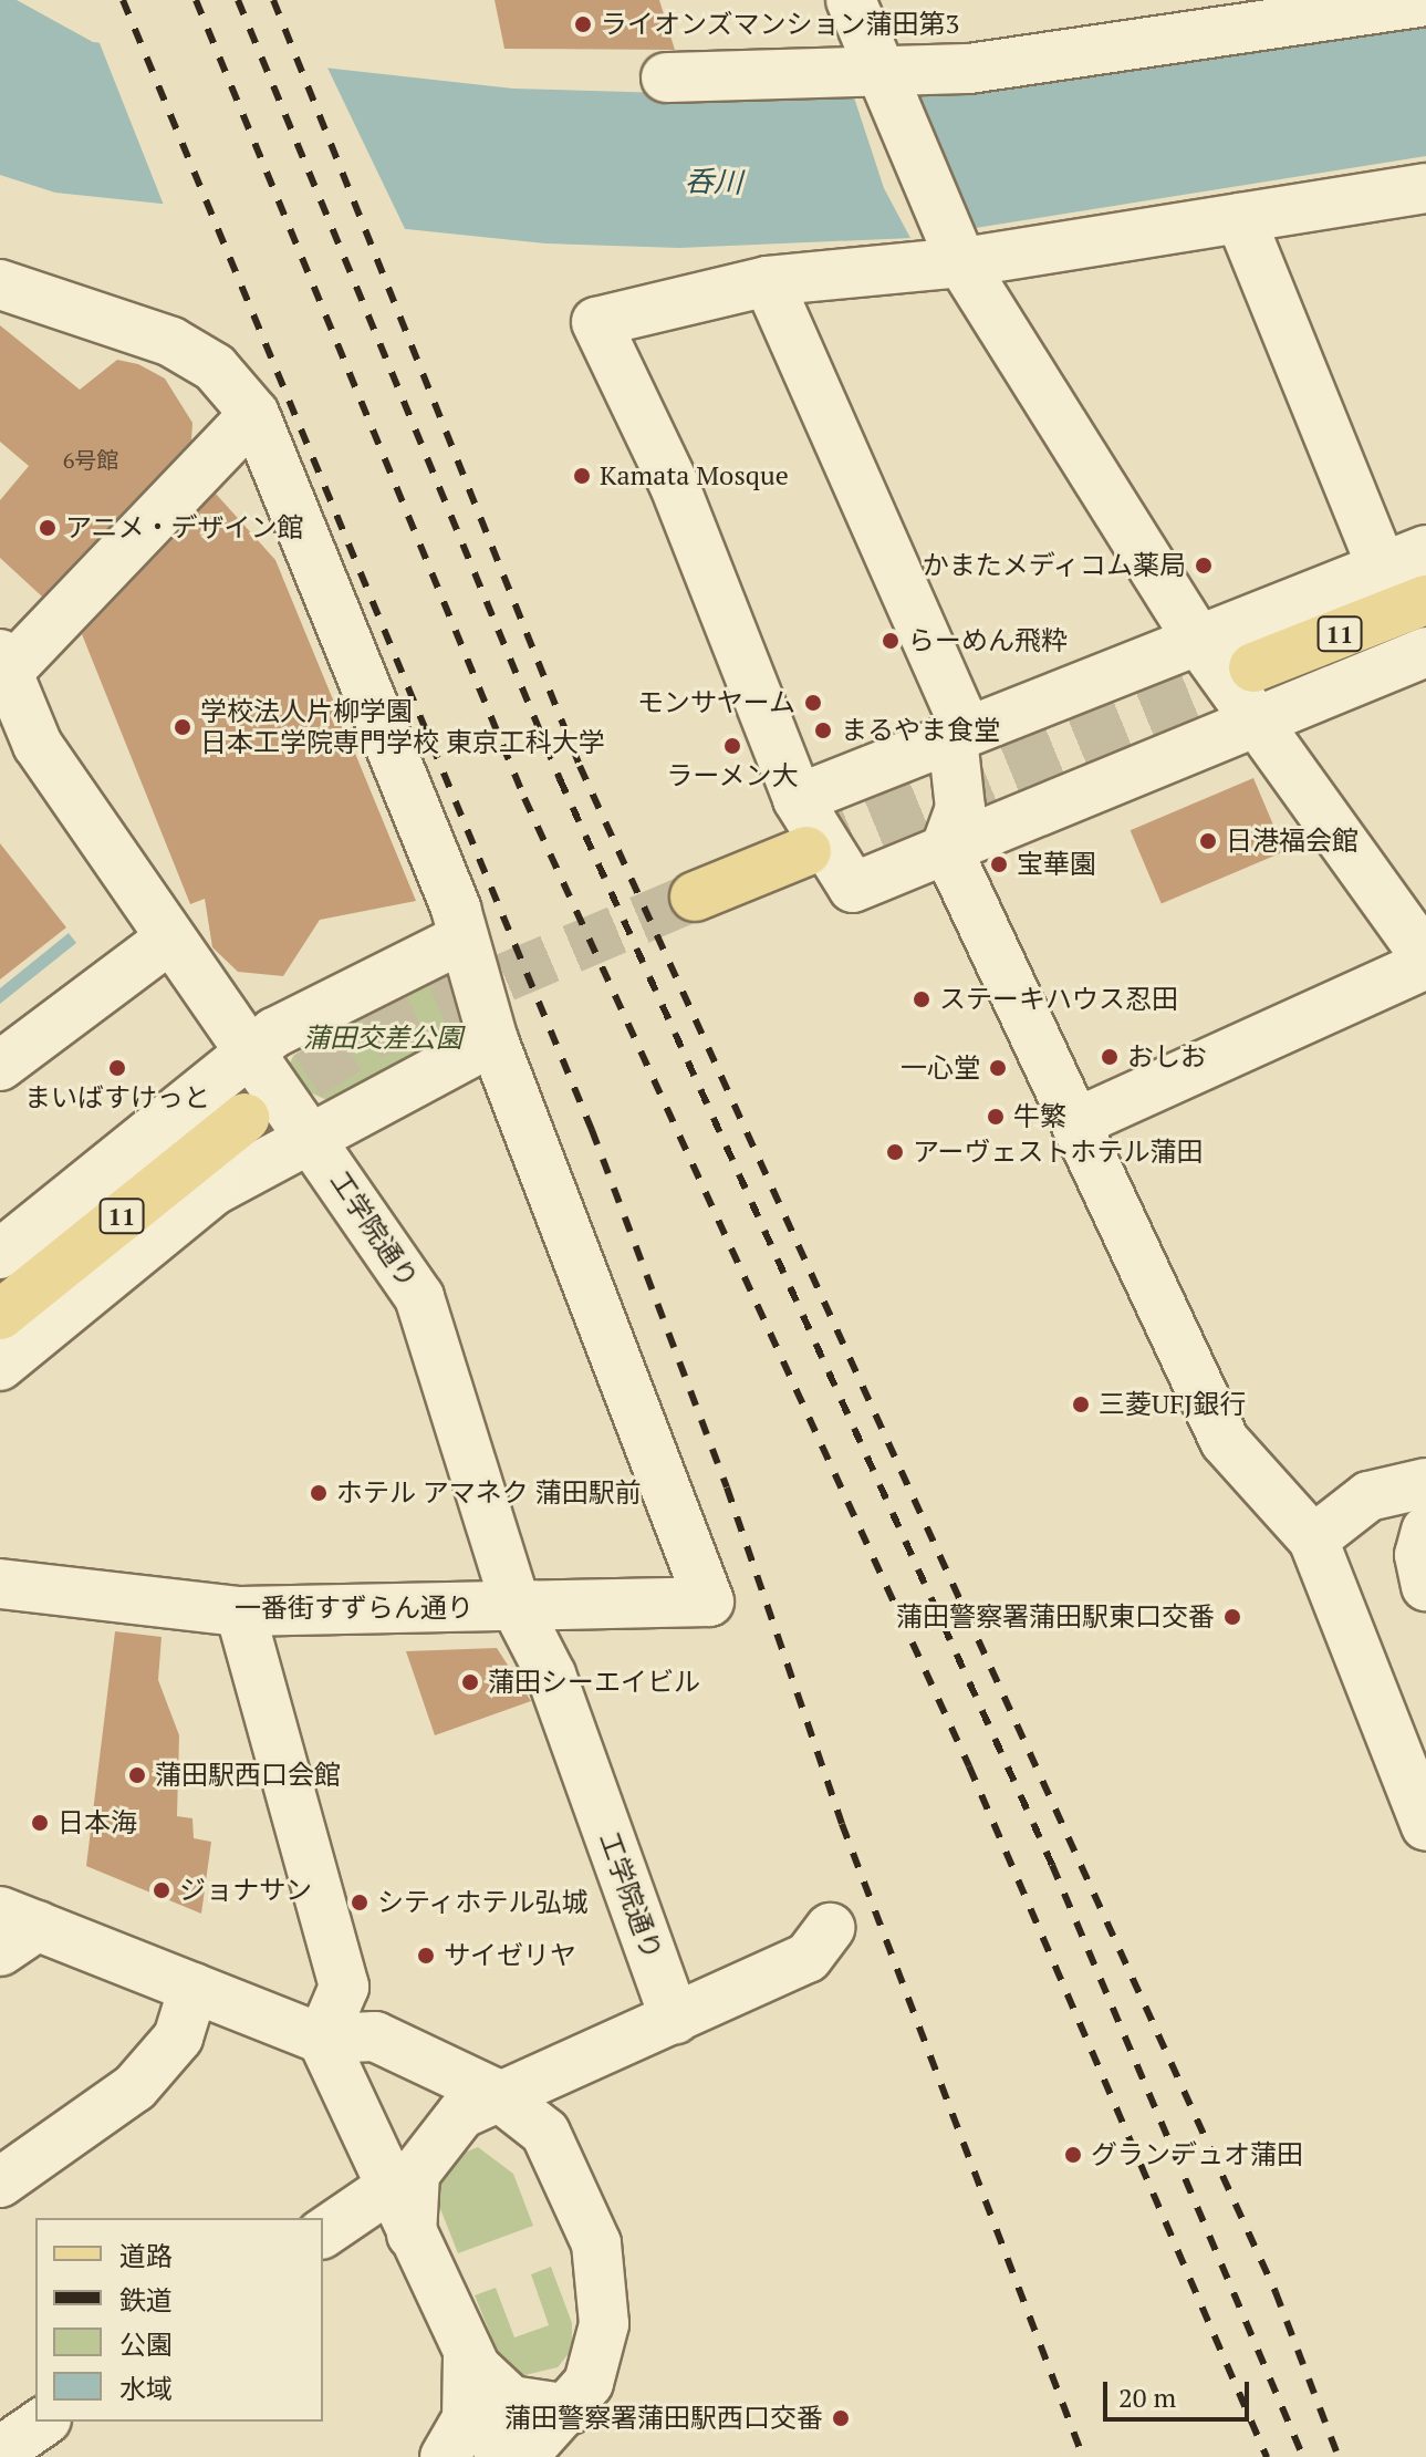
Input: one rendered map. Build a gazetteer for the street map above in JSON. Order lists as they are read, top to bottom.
{
  "streets": {
    "main road": ["11"],
    "street": ["工学院通り", "一番街すずらん通り"]
  },
  "crossings": [
    ["工学院通り", "一番街すずらん通り"]
  ],
  "water": ["呑川"],
  "parks": ["蒲田交差公園"],
  "places": [
    "ライオンズマンション蒲田第3",
    "Kamata Mosque",
    "アニメ・デザイン館",
    "かまたメディコム薬局",
    "らーめん飛粋",
    "モンサヤーム",
    "学校法人片柳学園 日本工学院専門学校 東京工科大学",
    "まるやま食堂",
    "ラーメン大",
    "日港福会館",
    "宝華園",
    "ステーキハウス忍田",
    "おしお",
    "まいばすけっと",
    "一心堂",
    "牛繁",
    "アーヴェストホテル蒲田",
    "三菱UFJ銀行",
    "ホテル アマネク 蒲田駅前",
    "蒲田警察署蒲田駅東口交番",
    "蒲田シーエイビル",
    "蒲田駅西口会館",
    "日本海",
    "ジョナサン",
    "シティホテル弘城",
    "サイゼリヤ",
    "グランデュオ蒲田",
    "蒲田警察署蒲田駅西口交番"
  ],
  "house_numbers": ["6号館"],
  "legend": [
    "道路",
    "鉄道",
    "公園",
    "水域"
  ],
  "scale_bar": "20 m"
}
